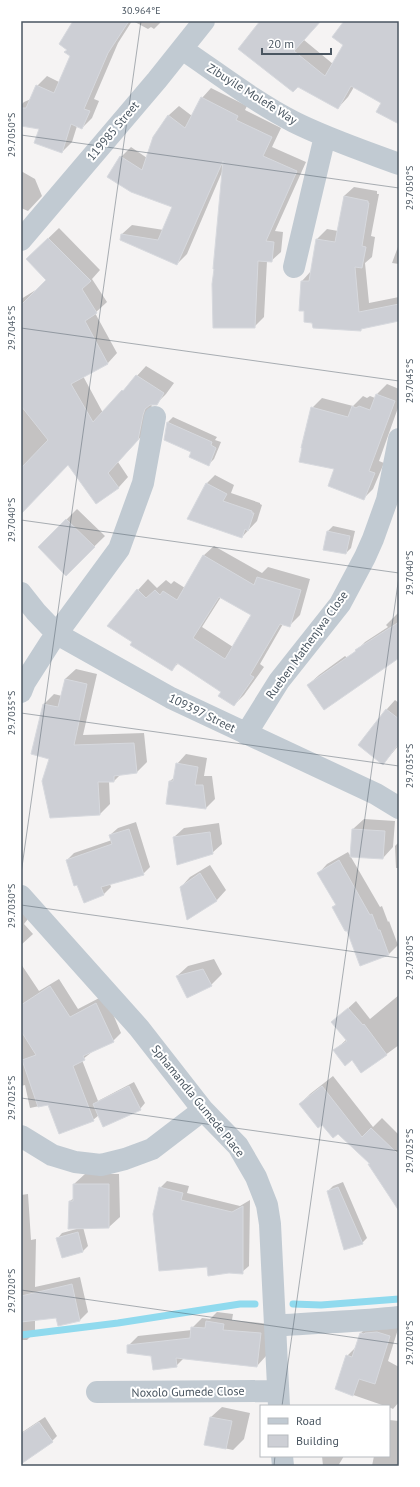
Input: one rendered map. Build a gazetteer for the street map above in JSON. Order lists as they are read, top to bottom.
{
  "streets": {
    "street": [
      "Zibuyile Molefe Way",
      "119985 Street",
      "Rueben Mathenjwa Close",
      "109397 Street",
      "Sphamandla Gumede Place",
      "Noxolo Gumede Close"
    ]
  },
  "crossings": [
    ["Zibuyile Molefe Way", "119985 Street"],
    ["Rueben Mathenjwa Close", "109397 Street"],
    ["Sphamandla Gumede Place", "Noxolo Gumede Close"]
  ],
  "legend": ["Road", "Building"],
  "scale_bar": "20 m",
  "coordinates": [
    "30.964°E",
    "29.7050°S",
    "29.7045°S",
    "29.7040°S",
    "29.7035°S",
    "29.7030°S",
    "29.7025°S",
    "29.7020°S"
  ]
}
